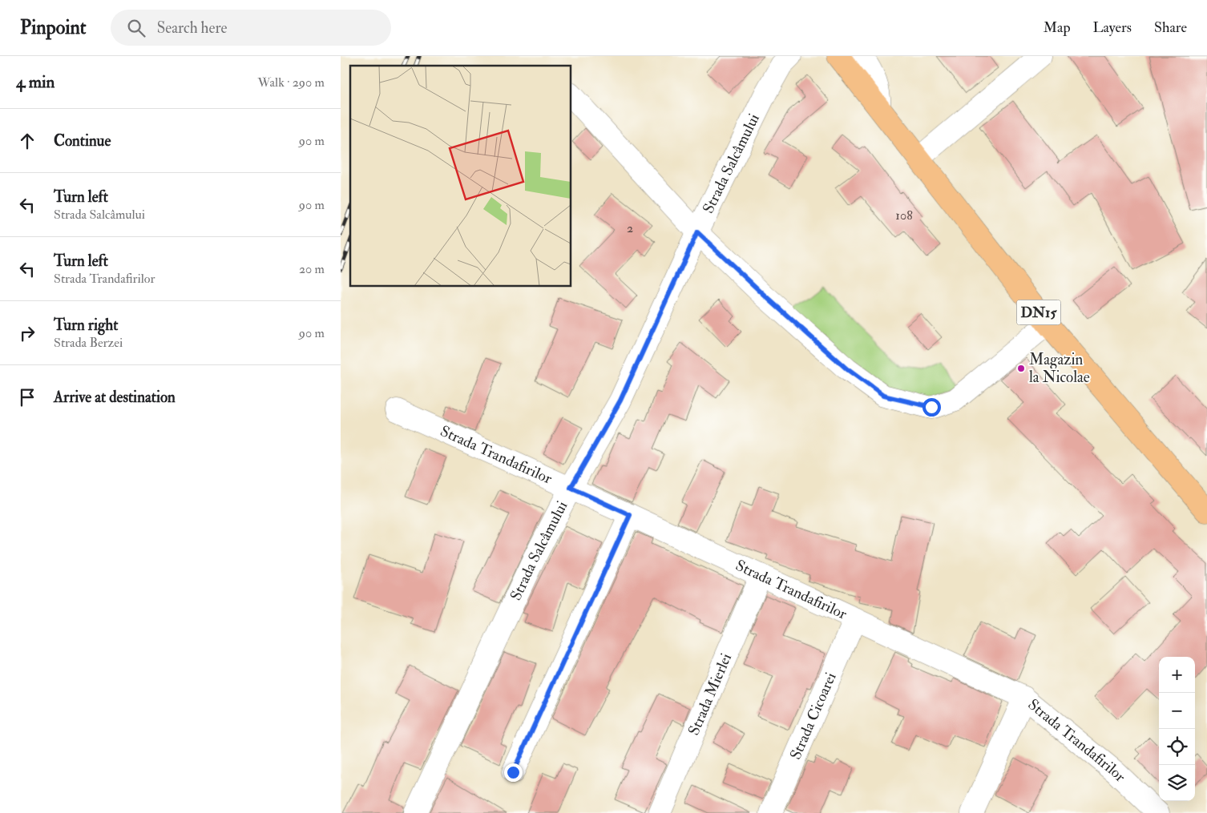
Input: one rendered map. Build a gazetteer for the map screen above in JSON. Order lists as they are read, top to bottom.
{
  "streets": {
    "main road": ["DN15"],
    "street": [
      "Strada Salcâmului",
      "Strada Trandafirilor",
      "Strada Mierlei",
      "Strada Cicoarei"
    ]
  },
  "crossings": [
    ["Strada Salcâmului", "Strada Trandafirilor"],
    ["Strada Trandafirilor", "Strada Mierlei"],
    ["Strada Trandafirilor", "Strada Cicoarei"]
  ],
  "places": ["Magazin la Nicolae"],
  "house_numbers": ["108", "2"],
  "page": {
    "header": "Pinpoint",
    "search": "Search here",
    "nav": ["Map", "Layers", "Share"],
    "heading": ["4 min", "Walk · 290 m"],
    "list": [
      ["Continue", "90 m"],
      ["Turn left", "Strada Salcâmului", "90 m"],
      ["Turn left", "Strada Trandafirilor", "20 m"],
      ["Turn right", "Strada Berzei", "90 m"],
      "Arrive at destination"
    ],
    "map_buttons": ["+", "−"]
  }
}
